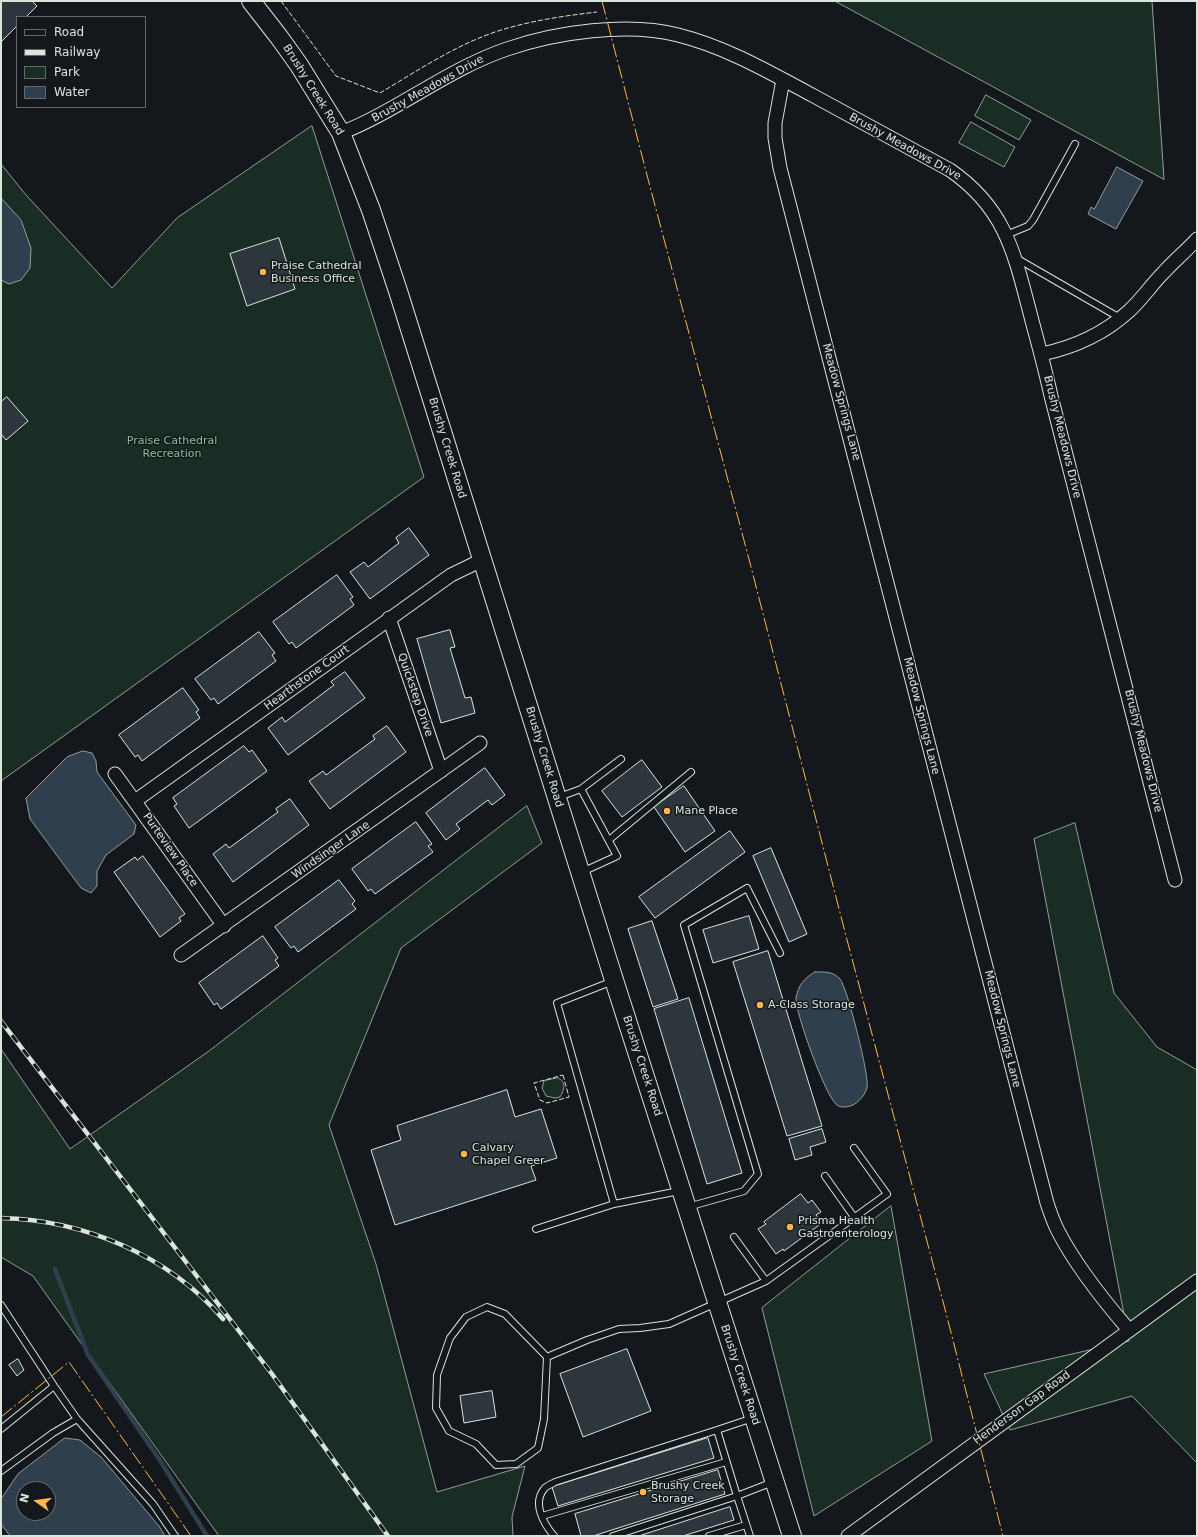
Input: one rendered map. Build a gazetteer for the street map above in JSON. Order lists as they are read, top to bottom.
{
  "streets": {
    "main road": ["Brushy Creek Road"],
    "street": [
      "Brushy Meadows Drive",
      "Meadow Springs Lane",
      "Hearthstone Court",
      "Quickstep Drive",
      "Purteview Place",
      "Windsinger Lane",
      "Henderson Gap Road"
    ]
  },
  "crossings": [
    ["Brushy Meadows Drive", "Brushy Creek Road"],
    ["Brushy Meadows Drive", "Meadow Springs Lane"],
    ["Brushy Creek Road", "Hearthstone Court"],
    ["Meadow Springs Lane", "Henderson Gap Road"],
    ["Hearthstone Court", "Quickstep Drive"],
    ["Hearthstone Court", "Purteview Place"],
    ["Quickstep Drive", "Windsinger Lane"],
    ["Purteview Place", "Windsinger Lane"]
  ],
  "parks": ["Praise Cathedral Recreation"],
  "places": [
    "Praise Cathedral Business Office",
    "Mane Place",
    "A-Class Storage",
    "Calvary Chapel Greer",
    "Prisma Health Gastroenterology",
    "Brushy Creek Storage"
  ],
  "legend": [
    "Road",
    "Railway",
    "Park",
    "Water"
  ],
  "north": "left"
}
